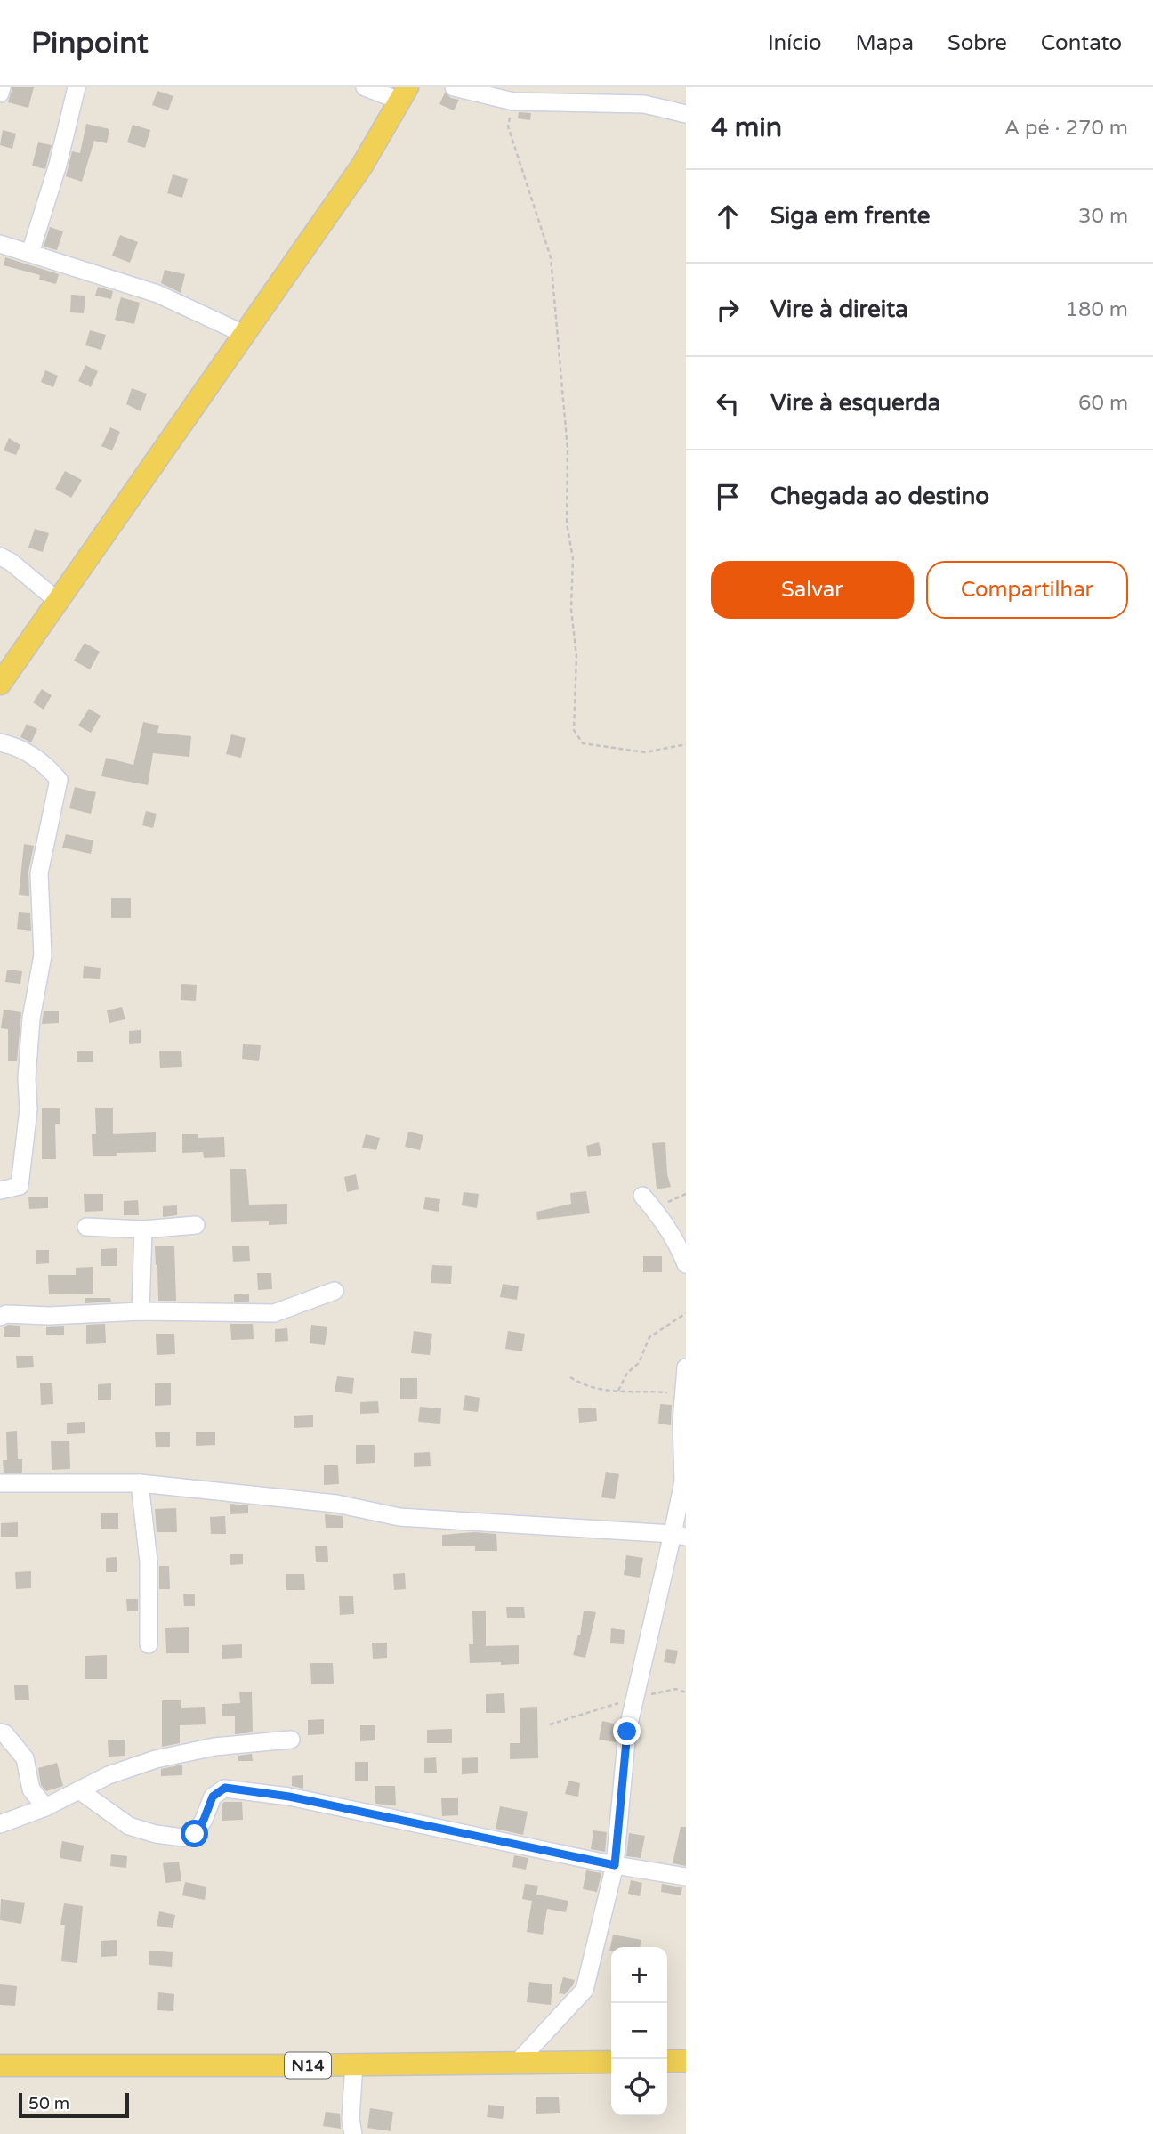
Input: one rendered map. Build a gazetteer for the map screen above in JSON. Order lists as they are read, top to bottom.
{
  "streets": {
    "main road": ["N14"]
  },
  "scale_bar": "50 m",
  "page": {
    "header": "Pinpoint",
    "nav": [
      "Início",
      "Mapa",
      "Sobre",
      "Contato"
    ],
    "heading": ["4 min", "A pé · 270 m"],
    "list": [
      ["Siga em frente", "30 m"],
      ["Vire à direita", "180 m"],
      ["Vire à esquerda", "60 m"],
      "Chegada ao destino"
    ],
    "buttons": ["Salvar", "Compartilhar"],
    "map_buttons": ["+", "−"],
    "scale": "50 m"
  }
}
